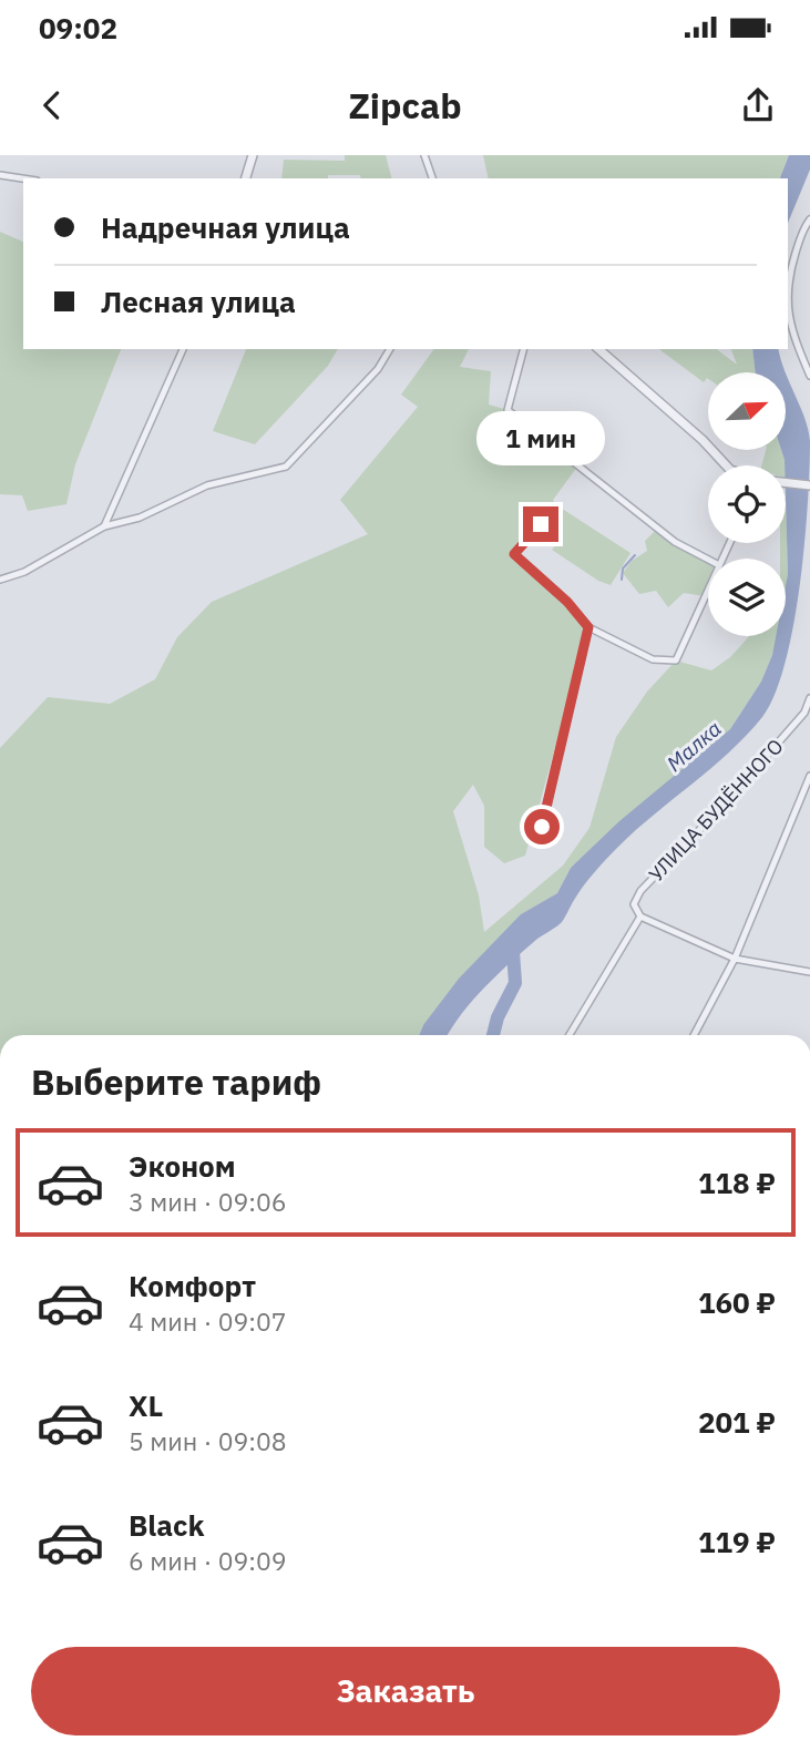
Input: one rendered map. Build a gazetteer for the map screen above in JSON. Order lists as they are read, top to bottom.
{
  "streets": {
    "street": ["УЛИЦА БУДЁННОГО"]
  },
  "water": ["Малка"],
  "north": "top right",
  "page": {
    "status": "09:02",
    "header": "Zipcab",
    "banner": ["Надречная улица", "Лесная улица"],
    "bubble": "1 мин",
    "heading": "Выберите тариф",
    "list": [
      {
        "name": "Эконом",
        "note": "3 мин · 09:06",
        "value": "118 ₽"
      },
      {
        "name": "Комфорт",
        "note": "4 мин · 09:07",
        "value": "160 ₽"
      },
      {
        "name": "XL",
        "note": "5 мин · 09:08",
        "value": "201 ₽"
      },
      {
        "name": "Black",
        "note": "6 мин · 09:09",
        "value": "119 ₽"
      }
    ],
    "buttons": "Заказать"
  }
}
